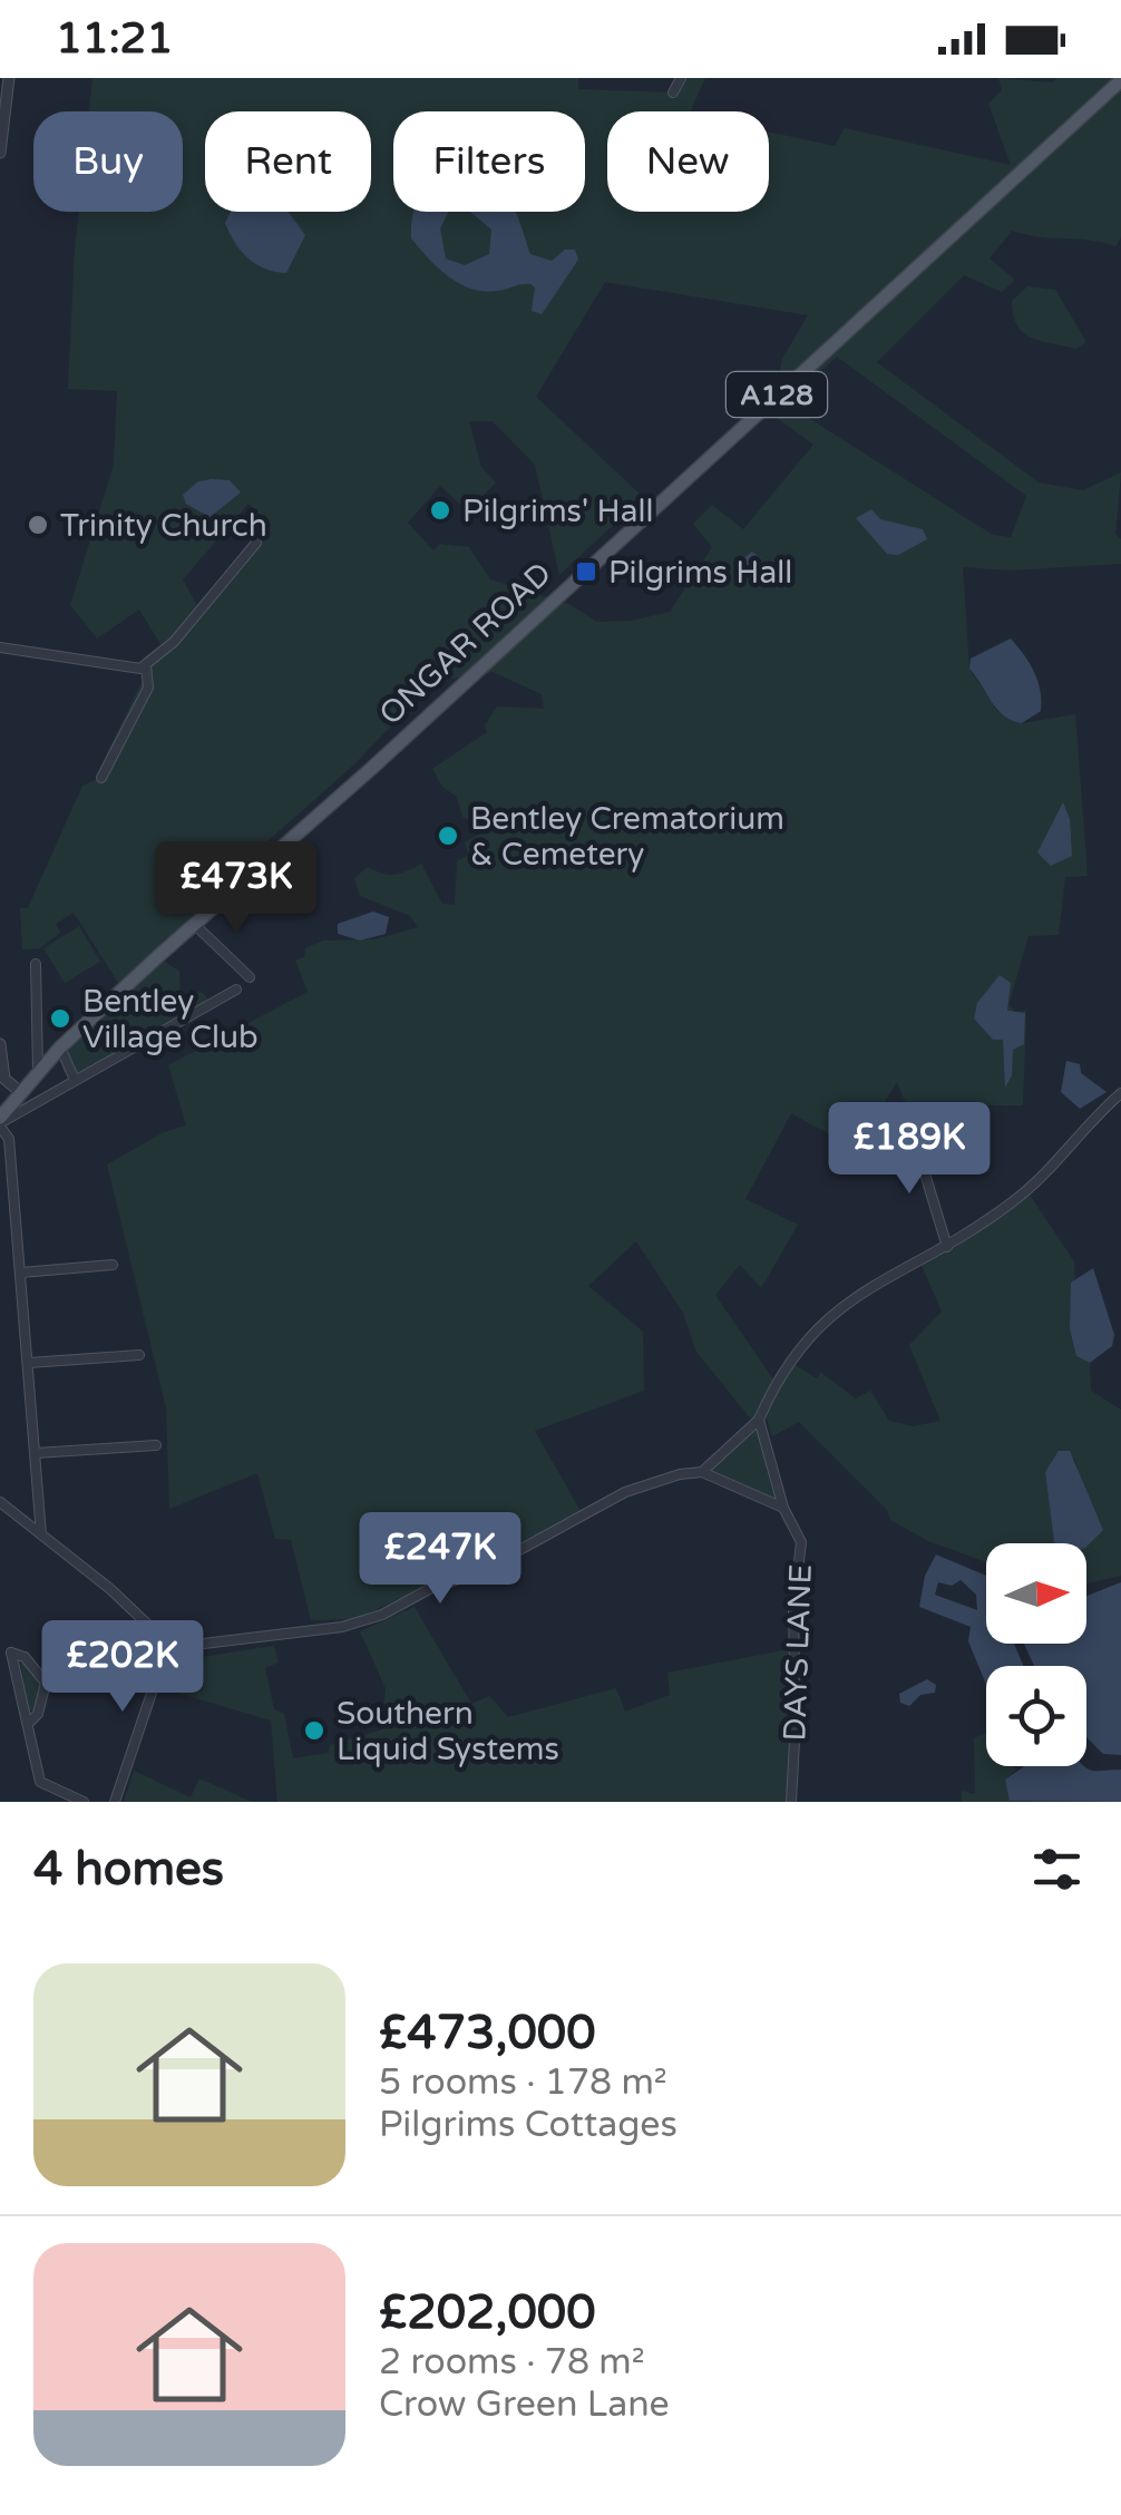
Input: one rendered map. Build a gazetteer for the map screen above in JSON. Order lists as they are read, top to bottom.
{
  "streets": {
    "main road": ["A128", "ONGAR ROAD"],
    "street": ["DAYS LANE"]
  },
  "places": {
    "other": [
      "Pilgrims' Hall",
      "Trinity Church",
      "Bentley Crematorium & Cemetery",
      "Bentley Village Club",
      "Southern Liquid Systems"
    ],
    "transit": ["Pilgrims Hall"]
  },
  "north": "right",
  "page": {
    "status": "11:21",
    "chip": [
      "Buy",
      "Rent",
      "Filters",
      "New"
    ],
    "price": [
      "£473K",
      "£189K",
      "£247K",
      "£202K"
    ],
    "heading": "4 homes",
    "list": [
      {
        "name": "£473,000",
        "note": "5 rooms · 178 m² · Pilgrims Cottages"
      },
      {
        "name": "£202,000",
        "note": "2 rooms · 78 m² · Crow Green Lane"
      }
    ]
  }
}
